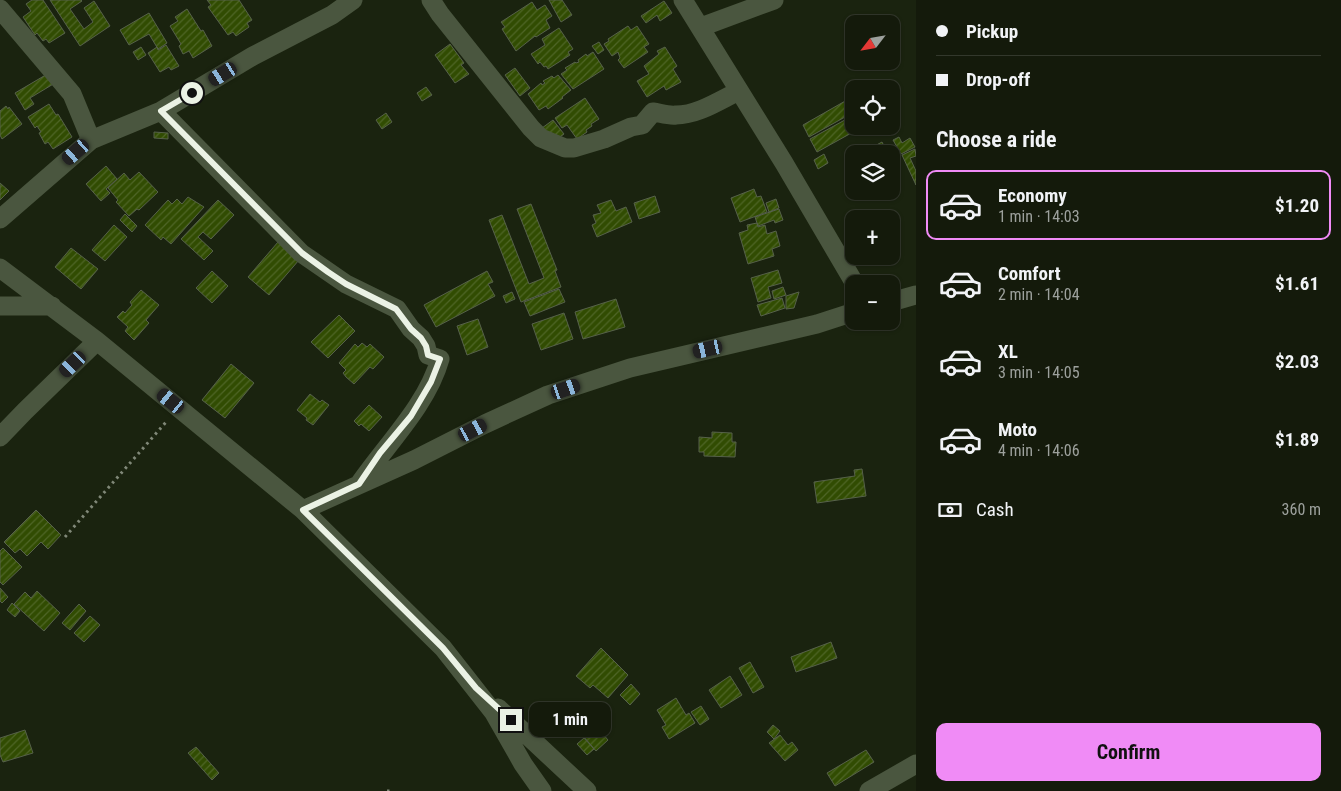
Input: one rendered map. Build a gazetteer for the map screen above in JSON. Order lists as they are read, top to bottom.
{
  "north": "bottom left",
  "page": {
    "banner": ["Pickup", "Drop-off"],
    "map_buttons": ["+", "−"],
    "heading": "Choose a ride",
    "list": [
      {
        "name": "Economy",
        "note": "1 min · 14:03",
        "value": "$1.20"
      },
      {
        "name": "Comfort",
        "note": "2 min · 14:04",
        "value": "$1.61"
      },
      {
        "name": "XL",
        "note": "3 min · 14:05",
        "value": "$2.03"
      },
      {
        "name": "Moto",
        "note": "4 min · 14:06",
        "value": "$1.89"
      }
    ],
    "pay": ["Cash", "360 m"],
    "bubble": "1 min",
    "buttons": "Confirm"
  }
}
